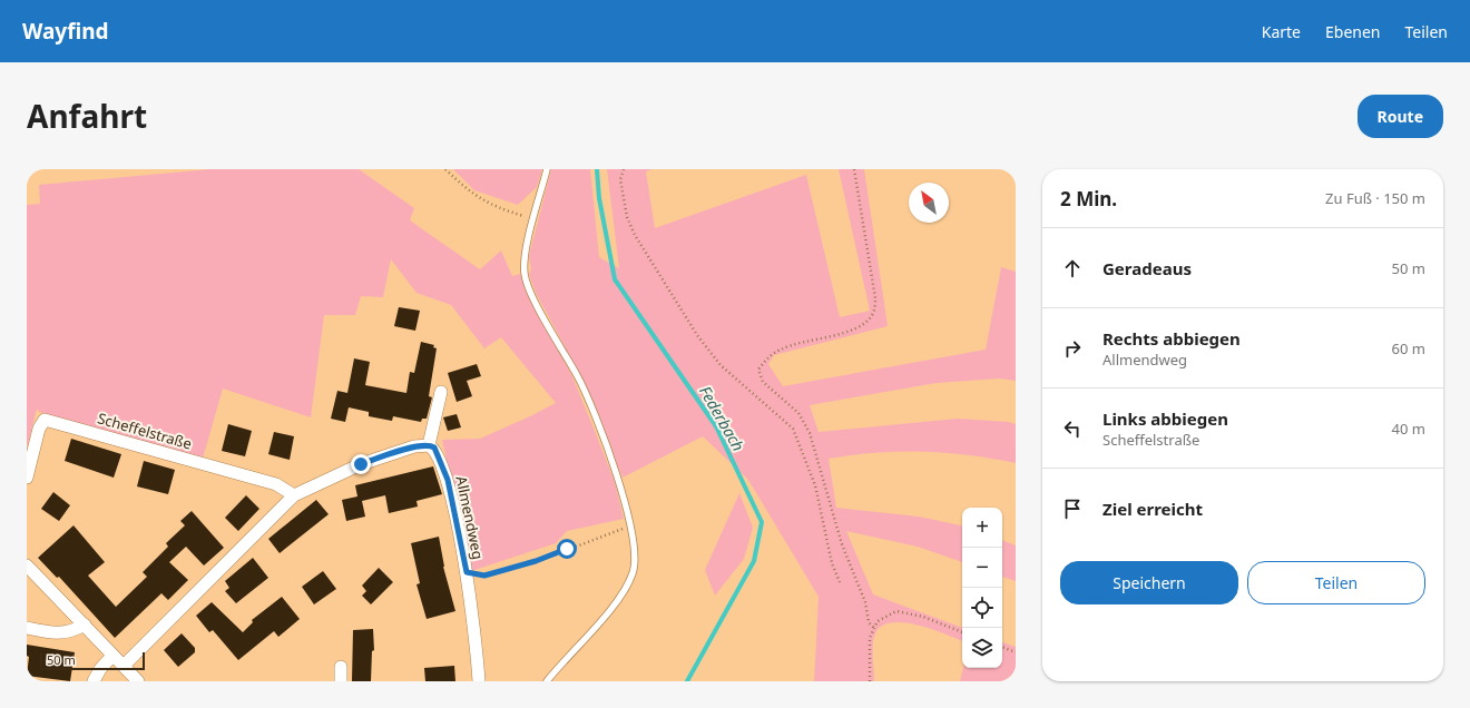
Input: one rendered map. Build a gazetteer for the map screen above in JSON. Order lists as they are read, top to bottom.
{
  "streets": {
    "street": ["Scheffelstraße", "Allmendweg"]
  },
  "water": ["Federbach"],
  "scale_bar": "50 m",
  "north": "top left",
  "page": {
    "header": "Wayfind",
    "nav": ["Karte", "Ebenen", "Teilen"],
    "title": "Anfahrt",
    "buttons": [
      "Route",
      ["Speichern", "Teilen"]
    ],
    "heading": ["2 Min.", "Zu Fuß · 150 m"],
    "list": [
      ["Geradeaus", "50 m"],
      ["Rechts abbiegen", "Allmendweg", "60 m"],
      ["Links abbiegen", "Scheffelstraße", "40 m"],
      "Ziel erreicht"
    ],
    "map_buttons": ["+", "−"],
    "scale": "50 m"
  }
}
